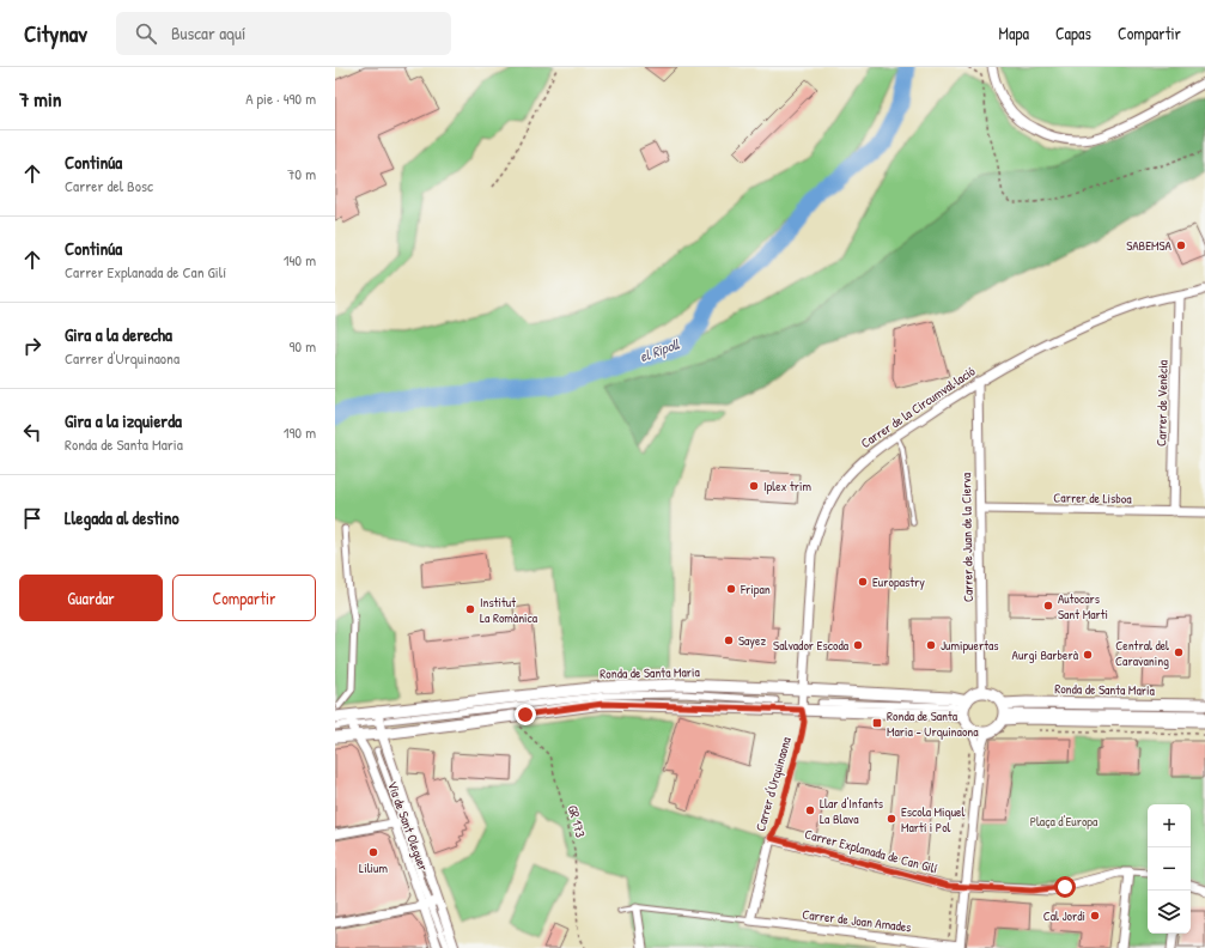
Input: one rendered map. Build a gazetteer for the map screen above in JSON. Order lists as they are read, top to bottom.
{
  "streets": {
    "street": [
      "Carrer de Venècia",
      "Carrer de la Circumval·lació",
      "Carrer de Lisboa",
      "Carrer de Juan de la Cierva",
      "Ronda de Santa Maria",
      "Carrer d'Urquinaona",
      "Via de Sant Oleguer",
      "Carrer Explanada de Can Gilí",
      "Carrer de Joan Amades"
    ],
    "path": ["GR 173"]
  },
  "crossings": [
    ["Carrer de Venècia", "Carrer de la Circumval·lació"],
    ["Carrer de Venècia", "Carrer de Lisboa"],
    ["Carrer de la Circumval·lació", "Carrer de Juan de la Cierva"],
    ["Carrer de la Circumval·lació", "Ronda de Santa Maria"],
    ["Carrer de la Circumval·lació", "Carrer d'Urquinaona"],
    ["Carrer de Lisboa", "Carrer de Juan de la Cierva"],
    ["Carrer de Juan de la Cierva", "Ronda de Santa Maria"],
    ["Ronda de Santa Maria", "Carrer d'Urquinaona"],
    ["Ronda de Santa Maria", "GR 173"],
    ["Ronda de Santa Maria", "Via de Sant Oleguer"],
    ["Carrer d'Urquinaona", "Carrer Explanada de Can Gilí"],
    ["Carrer d'Urquinaona", "Carrer de Joan Amades"]
  ],
  "water": ["el Ripoll"],
  "parks": ["Plaça d'Europa"],
  "places": {
    "other": [
      "SABEMSA",
      "Iplex trim",
      "Europastry",
      "Fripan",
      "Autocars Sant Marti",
      "Institut La Romànica",
      "Sayez",
      "Salvador Escoda",
      "Jumipuertas",
      "Central del Caravaning",
      "Aurgi Barberà",
      "Llar d'Infants La Blava",
      "Escola Miquel Martí i Pol",
      "Lilium",
      "Cal Jordi"
    ],
    "transit": ["Ronda de Santa Maria - Urquinaona"]
  },
  "page": {
    "header": "Citynav",
    "search": "Buscar aquí",
    "nav": ["Mapa", "Capas", "Compartir"],
    "heading": ["7 min", "A pie · 490 m"],
    "list": [
      ["Continúa", "Carrer del Bosc", "70 m"],
      ["Continúa", "Carrer Explanada de Can Gilí", "140 m"],
      ["Gira a la derecha", "Carrer d'Urquinaona", "90 m"],
      ["Gira a la izquierda", "Ronda de Santa Maria", "190 m"],
      "Llegada al destino"
    ],
    "buttons": ["Guardar", "Compartir"],
    "map_buttons": ["+", "−"]
  }
}
